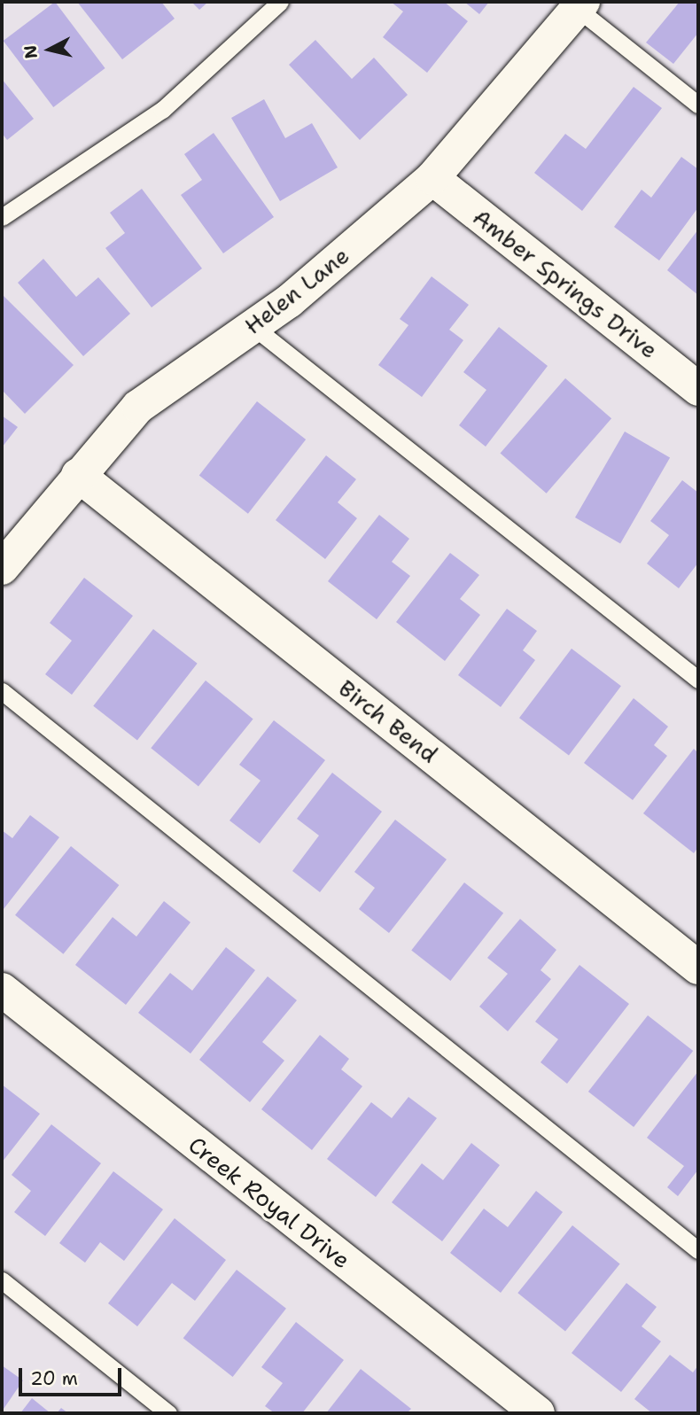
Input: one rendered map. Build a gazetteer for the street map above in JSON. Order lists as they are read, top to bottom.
{
  "streets": {
    "street": [
      "Amber Springs Drive",
      "Helen Lane",
      "Birch Bend",
      "Creek Royal Drive"
    ]
  },
  "crossings": [
    ["Amber Springs Drive", "Helen Lane"],
    ["Helen Lane", "Birch Bend"]
  ],
  "scale_bar": "20 m",
  "north": "left"
}
